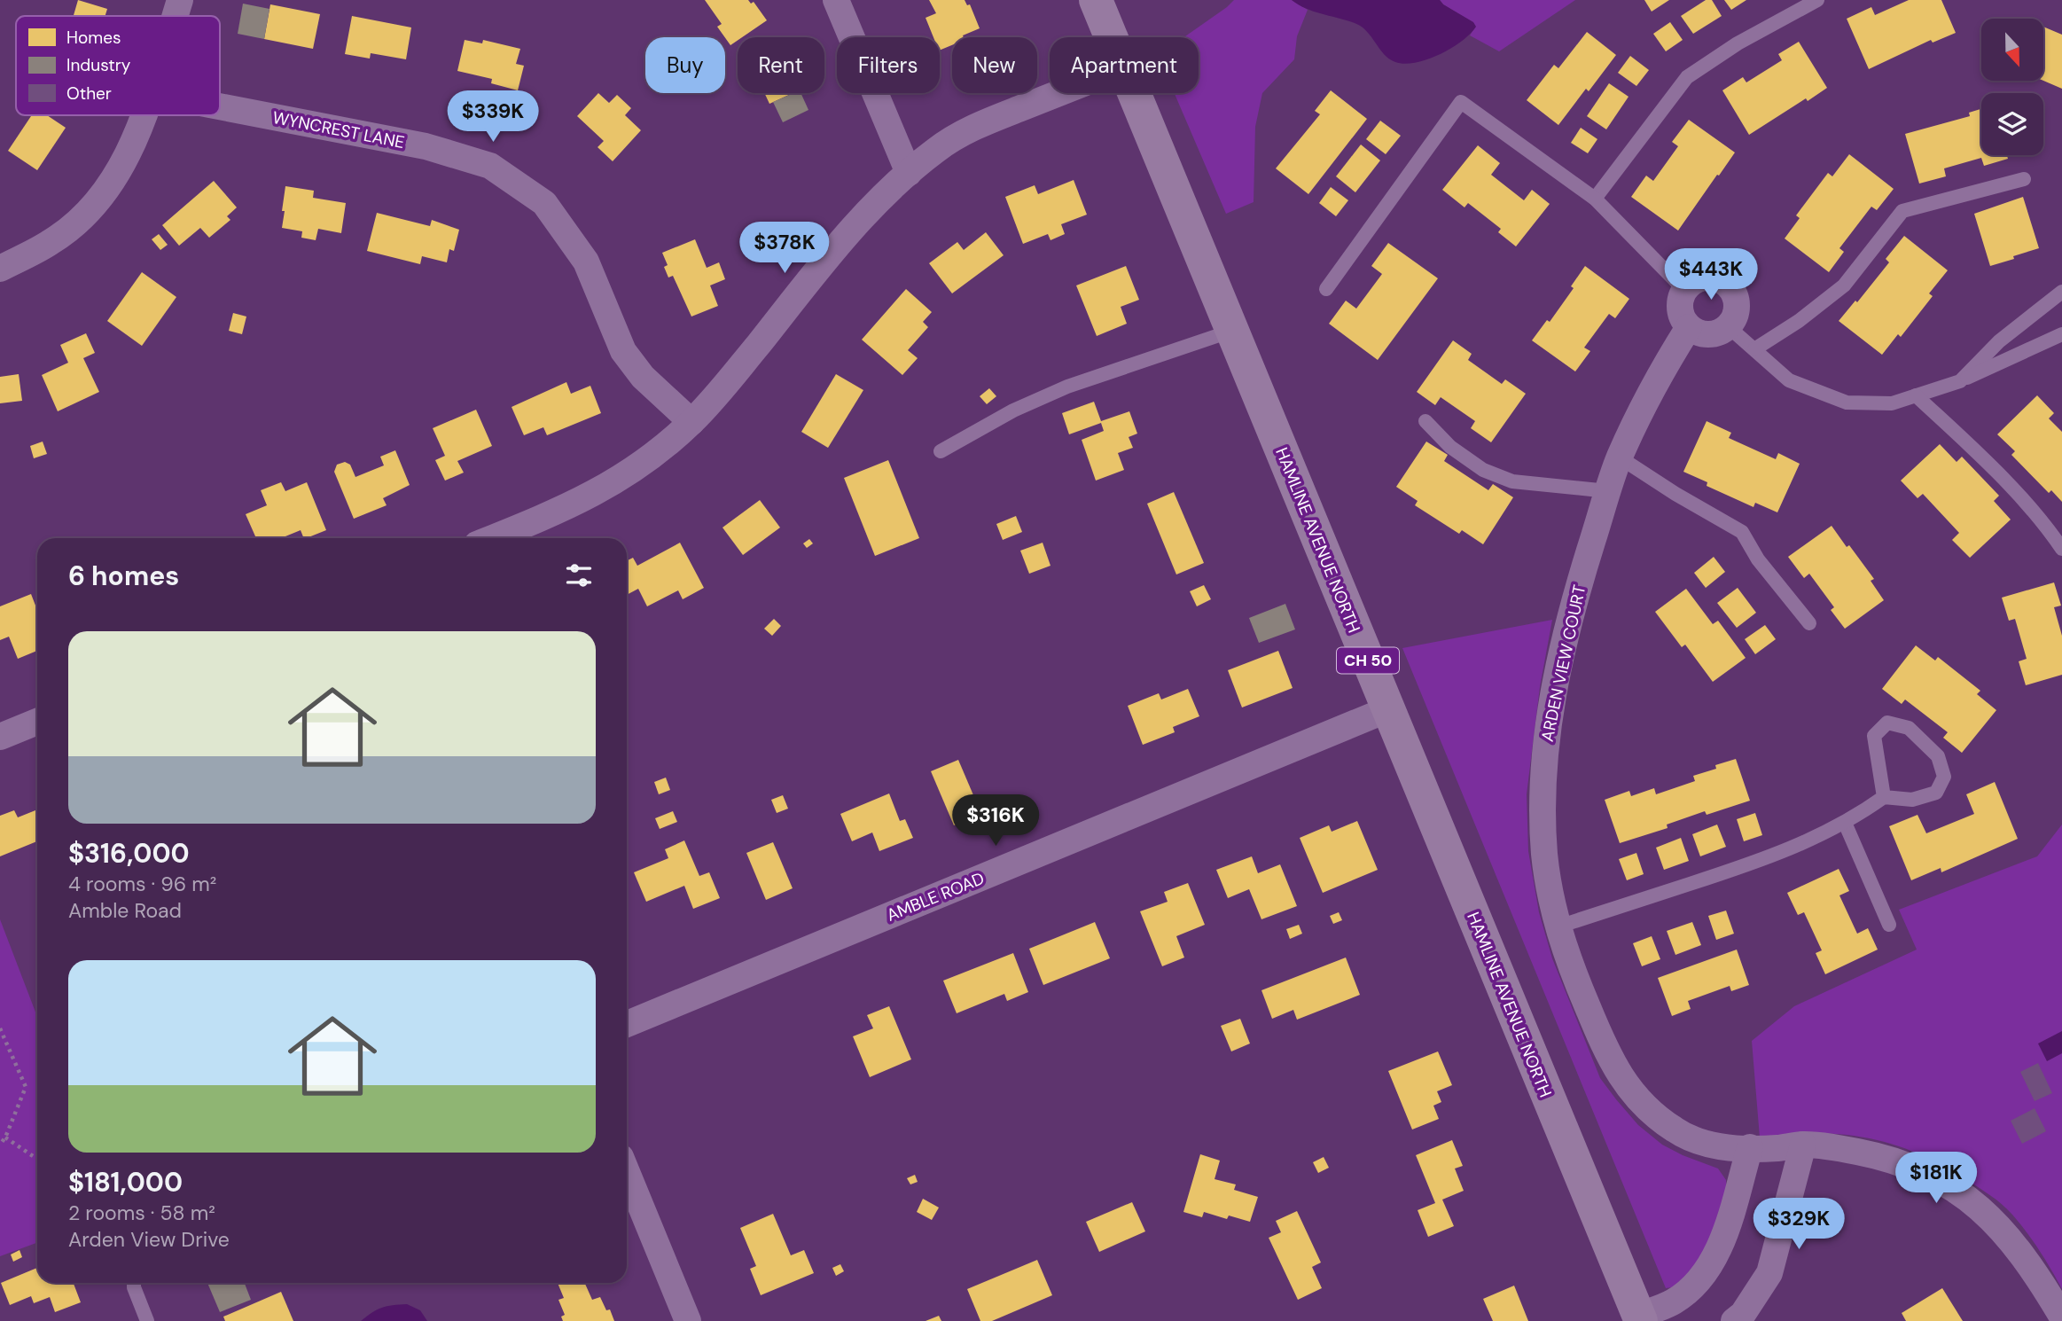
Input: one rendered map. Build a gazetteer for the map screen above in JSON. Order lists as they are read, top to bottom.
{
  "streets": {
    "main road": ["HAMLINE AVENUE NORTH", "CH 50"],
    "street": ["WYNCREST LANE", "ARDEN VIEW COURT", "AMBLE ROAD"]
  },
  "crossings": [
    ["HAMLINE AVENUE NORTH", "AMBLE ROAD"]
  ],
  "legend": ["Homes", "Industry", "Other"],
  "north": "bottom",
  "page": {
    "chip": [
      "Buy",
      "Rent",
      "Filters",
      "New",
      "Apartment"
    ],
    "price": [
      "$339K",
      "$378K",
      "$443K",
      "$316K",
      "$181K",
      "$329K"
    ],
    "heading": "6 homes",
    "list": [
      {
        "name": "$316,000",
        "note": "4 rooms · 96 m² · Amble Road"
      },
      {
        "name": "$181,000",
        "note": "2 rooms · 58 m² · Arden View Drive"
      }
    ]
  }
}
